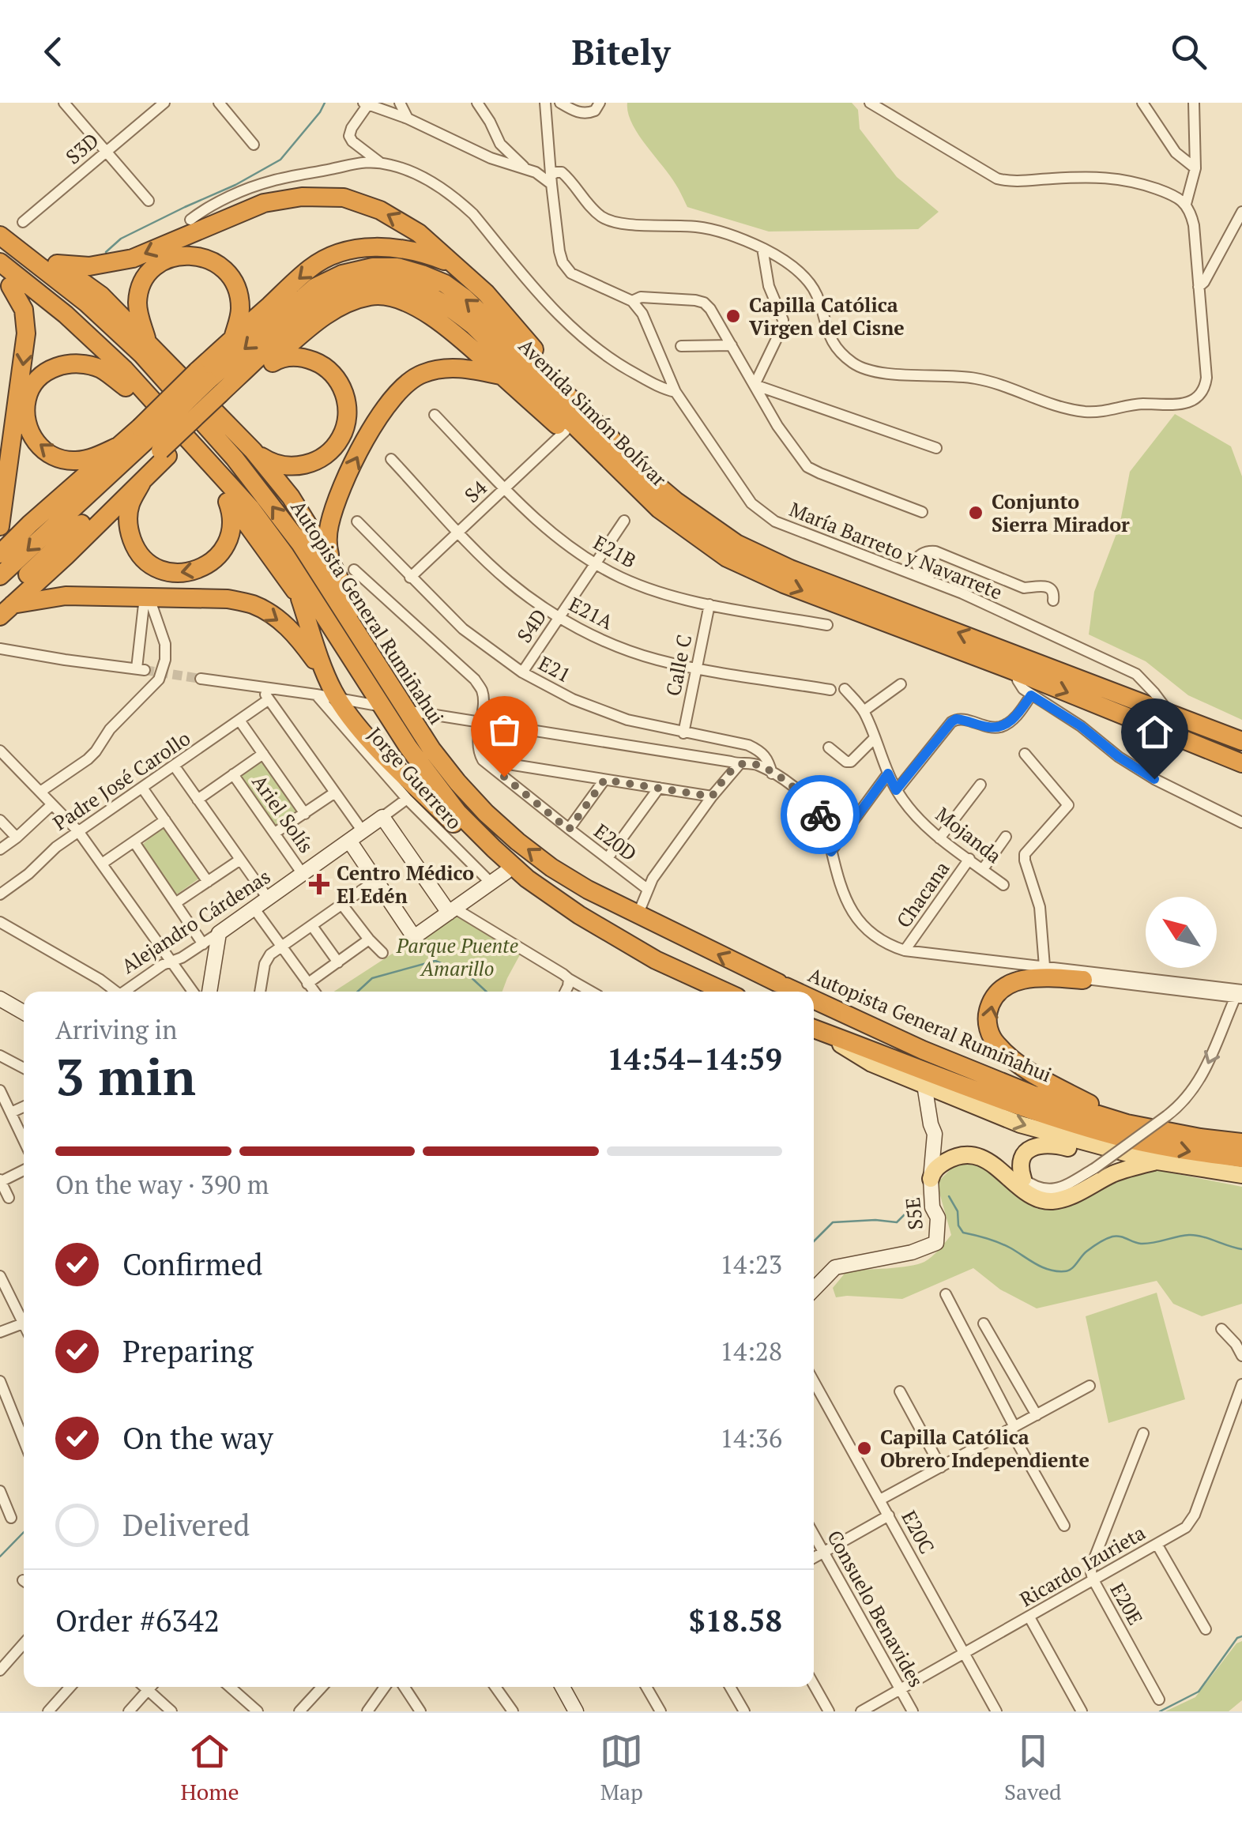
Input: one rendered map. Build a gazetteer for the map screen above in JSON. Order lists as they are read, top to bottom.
{
  "streets": {
    "highway": ["Avenida Simón Bolívar", "Autopista General Rumiñahui"],
    "street": [
      "S3D",
      "S4",
      "María Barreto y Navarrete",
      "E21B",
      "E21A",
      "S4D",
      "Calle C",
      "E21",
      "Jorge Guerrero",
      "Padre José Carollo",
      "Ariel Solís",
      "Mojanda",
      "E20D",
      "Chacana",
      "Alejandro Cárdenas",
      "S5E",
      "E20C",
      "Ricardo Izurieta",
      "E20E",
      "Consuelo Benavides"
    ]
  },
  "crossings": [
    ["Avenida Simón Bolívar", "María Barreto y Navarrete"],
    ["S4", "E21B"],
    ["S4", "E21A"],
    ["S4", "E21"],
    ["E21B", "S4D"],
    ["E21B", "Calle C"],
    ["E21A", "S4D"],
    ["E21A", "Calle C"],
    ["S4D", "E21"],
    ["Calle C", "E21"],
    ["Jorge Guerrero", "Alejandro Cárdenas"],
    ["Ariel Solís", "Alejandro Cárdenas"],
    ["Mojanda", "Chacana"],
    ["E20C", "Ricardo Izurieta"],
    ["Ricardo Izurieta", "E20E"],
    ["Ricardo Izurieta", "Consuelo Benavides"]
  ],
  "parks": ["Parque Puente Amarillo"],
  "places": {
    "other": ["Capilla Católica Virgen del Cisne", "Conjunto Sierra Mirador", "Capilla Católica Obrero Independiente"],
    "health": ["Centro Médico El Edén"]
  },
  "north": "top left",
  "page": {
    "header": "Bitely",
    "heading": ["3 min", "Arriving in", "14:54–14:59"],
    "panel": ["Order #6342", "$18.58"],
    "bar": "On the way · 390 m",
    "list": [
      ["Confirmed", "14:23"],
      ["Preparing", "14:28"],
      ["On the way", "14:36"],
      "Delivered"
    ],
    "tabs": ["Home", "Map", "Saved"]
  }
}
